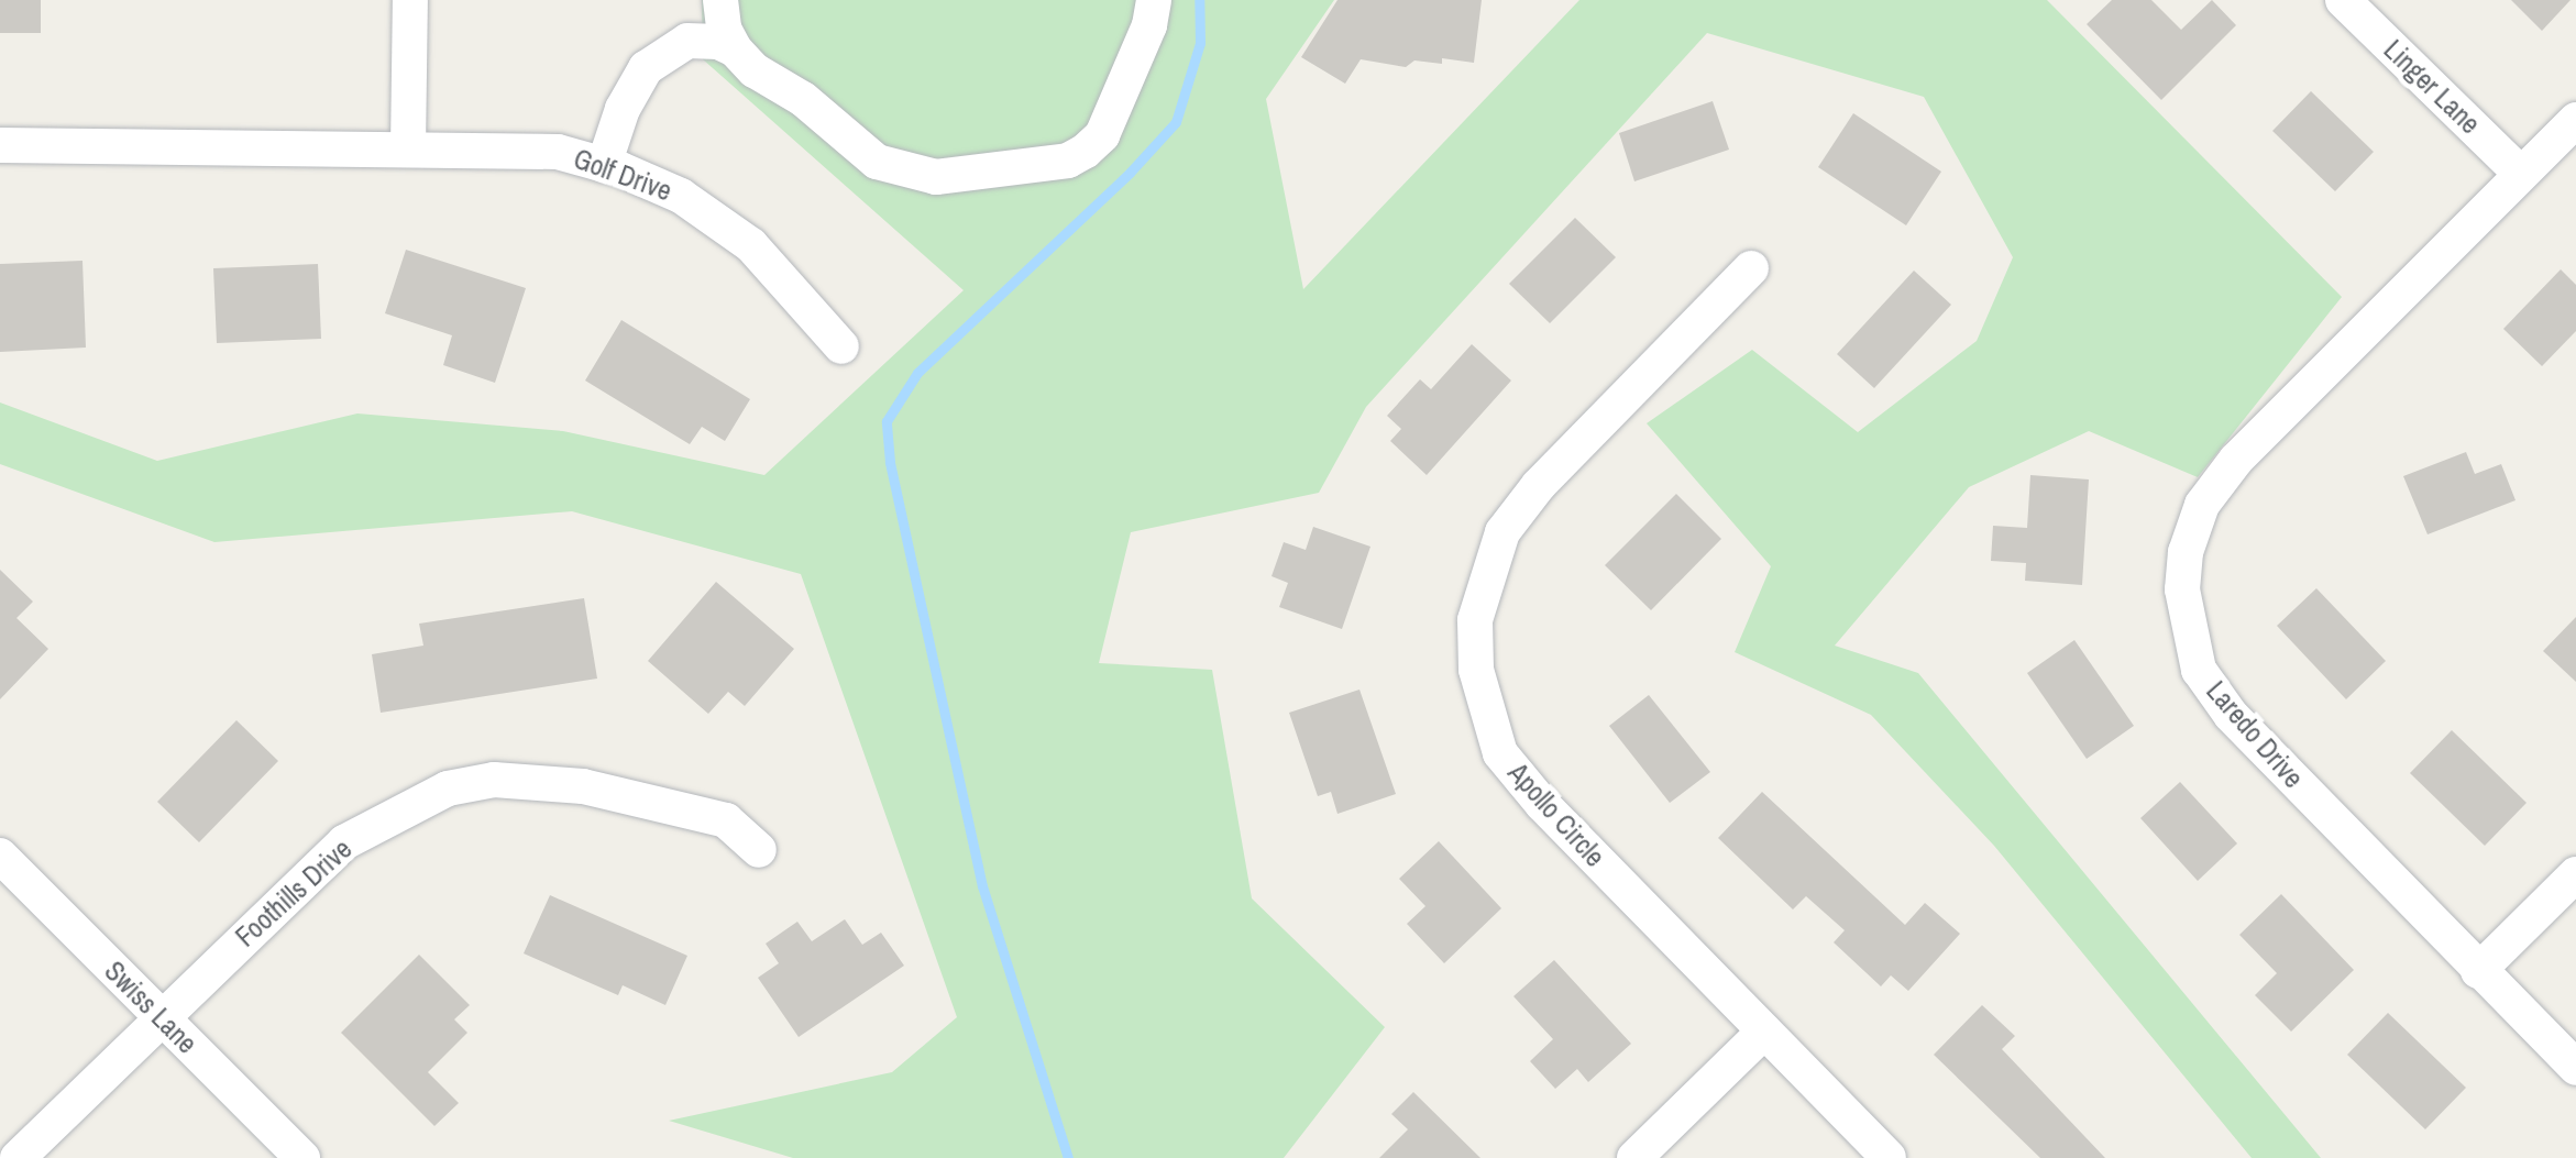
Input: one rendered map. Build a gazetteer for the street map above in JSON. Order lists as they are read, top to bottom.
{
  "streets": {
    "street": [
      "Linger Lane",
      "Golf Drive",
      "Laredo Drive",
      "Apollo Circle",
      "Foothills Drive",
      "Swiss Lane"
    ]
  },
  "crossings": [
    ["Linger Lane", "Laredo Drive"],
    ["Foothills Drive", "Swiss Lane"]
  ]
}
